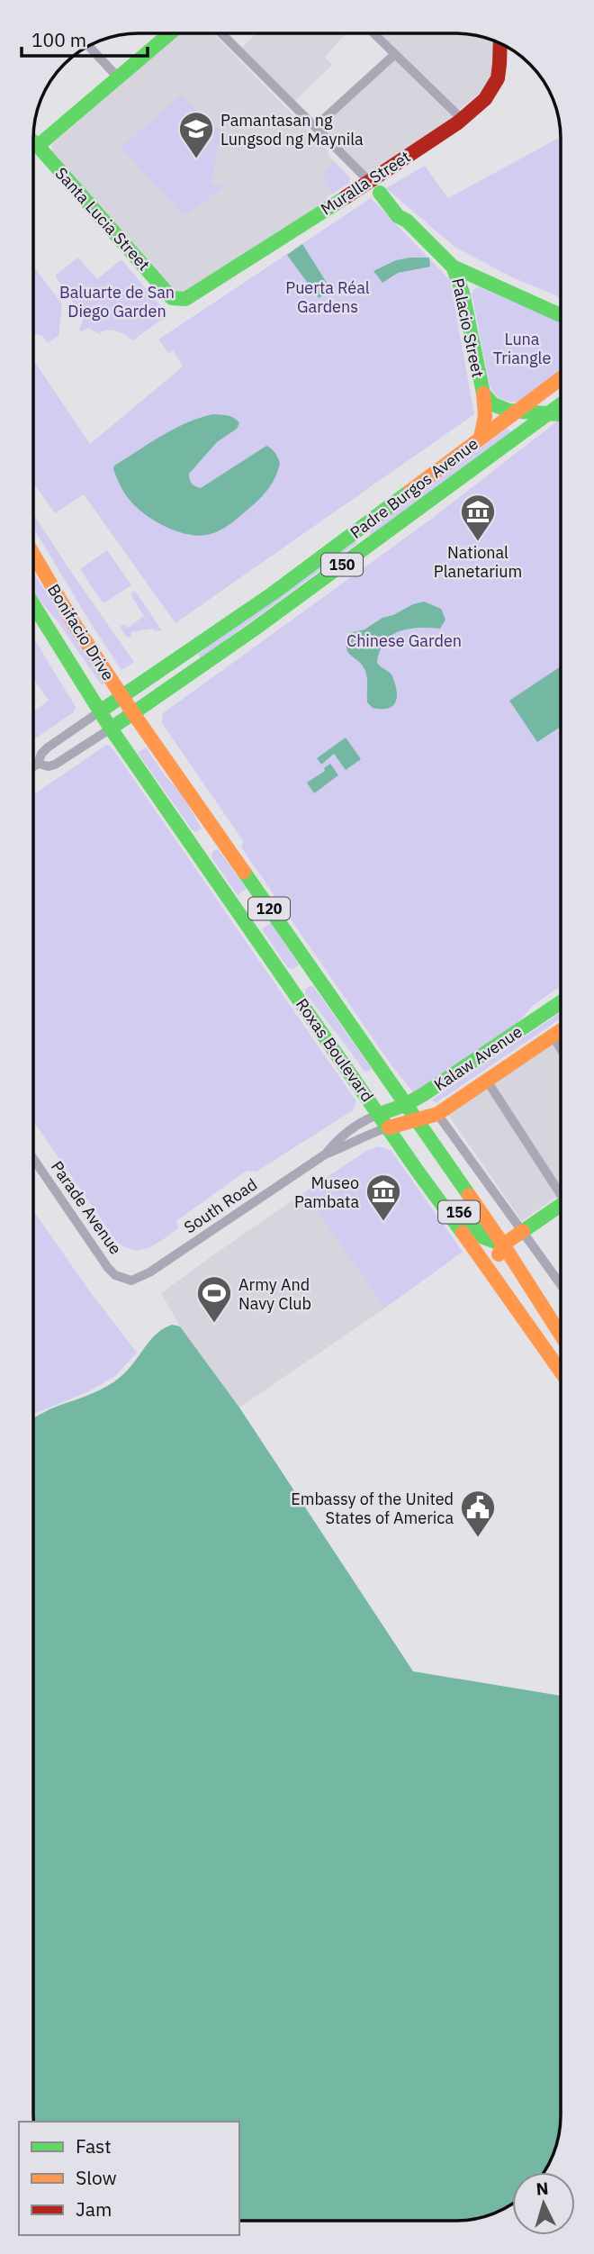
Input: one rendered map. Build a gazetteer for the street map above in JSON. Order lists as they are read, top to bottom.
{
  "streets": {
    "main road": [
      "Muralla Street",
      "Santa Lucia Street",
      "Palacio Street",
      "Padre Burgos Avenue",
      "150",
      "Bonifacio Drive",
      "120",
      "Roxas Boulevard",
      "Kalaw Avenue",
      "156"
    ],
    "street": ["South Road", "Parade Avenue"]
  },
  "crossings": [
    ["Muralla Street", "Santa Lucia Street"],
    ["Palacio Street", "Padre Burgos Avenue"],
    ["Padre Burgos Avenue", "Bonifacio Drive"],
    ["Padre Burgos Avenue", "Roxas Boulevard"],
    ["Bonifacio Drive", "Roxas Boulevard"],
    ["Roxas Boulevard", "Kalaw Avenue"],
    ["Roxas Boulevard", "South Road"],
    ["Roxas Boulevard", "156"],
    ["Kalaw Avenue", "South Road"],
    ["South Road", "Parade Avenue"]
  ],
  "parks": [
    "Puerta Réal Gardens",
    "Baluarte de San Diego Garden",
    "Luna Triangle",
    "Chinese Garden"
  ],
  "places": {
    "school or university": ["Pamantasan ng Lungsod ng Maynila"],
    "museum": ["National Planetarium", "Museo Pambata"],
    "sports": ["Army And Navy Club"],
    "public building": ["Embassy of the United States of America"]
  },
  "legend": ["Fast", "Slow", "Jam"],
  "scale_bar": "100 m",
  "north": "top"
}
